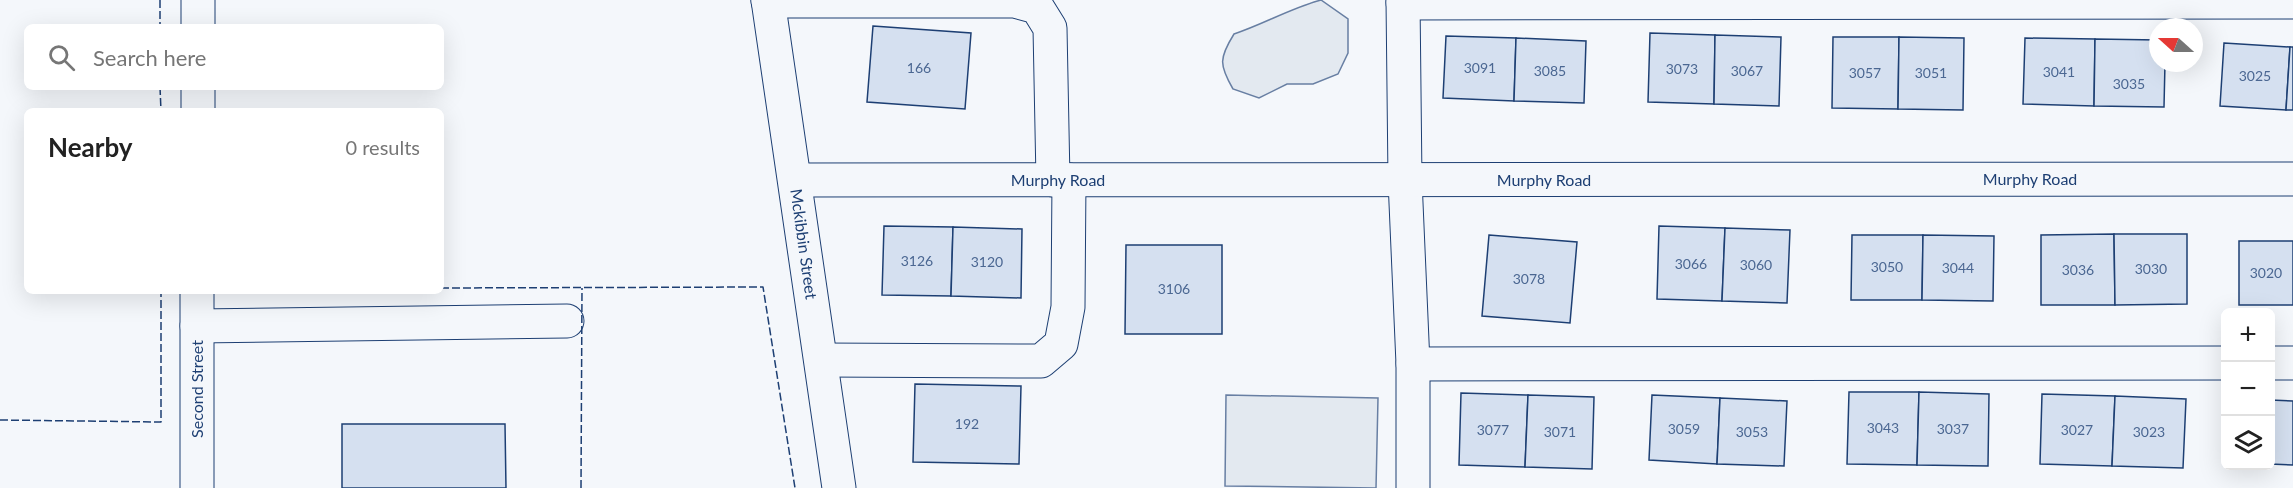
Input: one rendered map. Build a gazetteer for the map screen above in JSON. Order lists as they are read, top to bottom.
{
  "streets": {
    "street": ["Murphy Road", "Mckibbin Street", "Second Street"]
  },
  "crossings": [
    ["Murphy Road", "Mckibbin Street"]
  ],
  "house_numbers": [
    "166",
    "3091",
    "3073",
    "3085",
    "3067",
    "3041",
    "3057",
    "3051",
    "3025",
    "3035",
    "3126",
    "3120",
    "3066",
    "3060",
    "3050",
    "3044",
    "3030",
    "3036",
    "3020",
    "3078",
    "3106",
    "192",
    "3043",
    "3059",
    "3037",
    "3077",
    "3027",
    "3071",
    "3053",
    "3023"
  ],
  "north": "left",
  "page": {
    "search": "Search here",
    "heading": ["Nearby", "0 results"],
    "map_buttons": ["+", "−"]
  }
}
